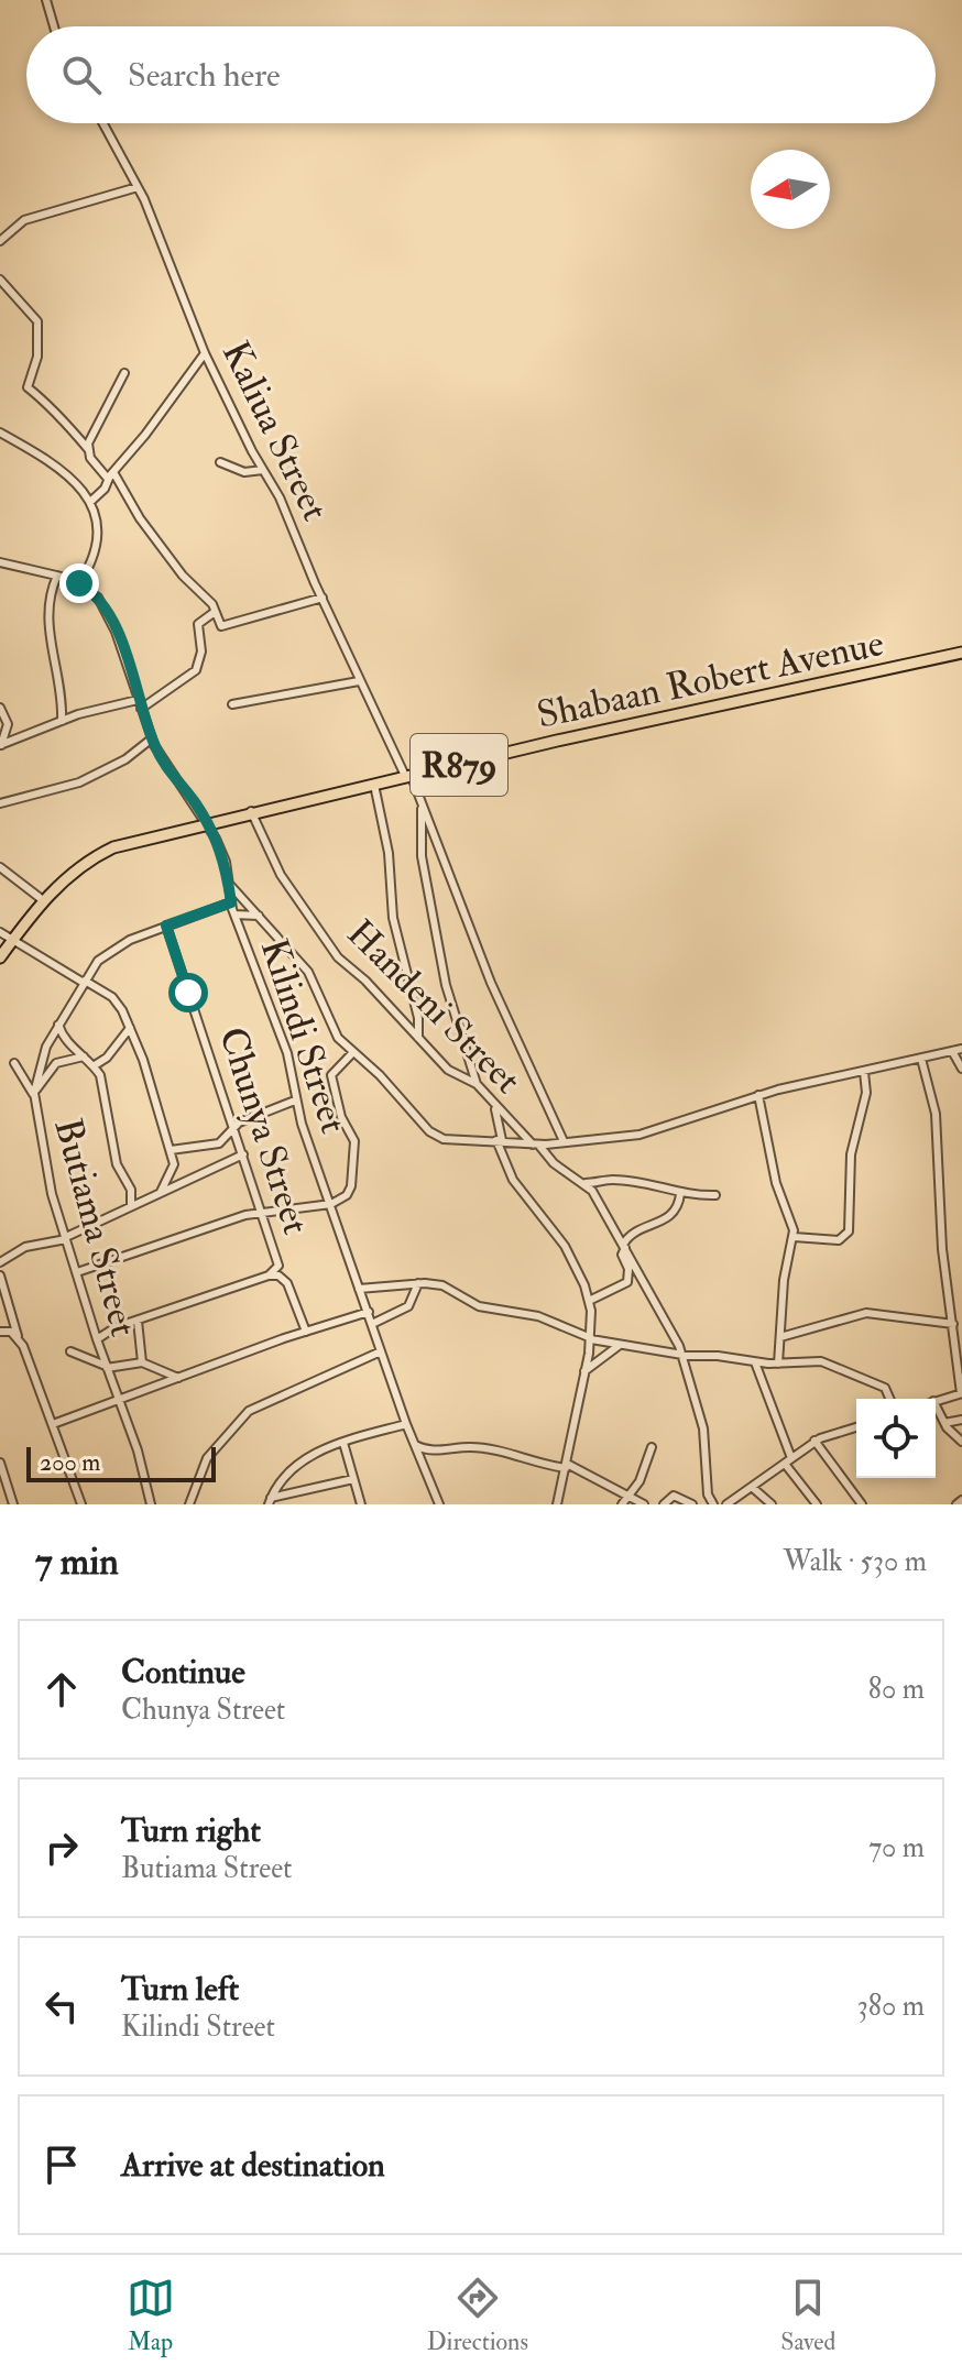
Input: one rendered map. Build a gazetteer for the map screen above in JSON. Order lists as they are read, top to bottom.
{
  "streets": {
    "main road": ["Shabaan Robert Avenue", "R879"],
    "street": [
      "Kaliua Street",
      "Handeni Street",
      "Kilindi Street",
      "Chunya Street",
      "Butiama Street"
    ]
  },
  "crossings": [
    ["Kaliua Street", "Shabaan Robert Avenue"],
    ["Shabaan Robert Avenue", "Handeni Street"],
    ["Shabaan Robert Avenue", "Kilindi Street"],
    ["Kilindi Street", "Butiama Street"],
    ["Chunya Street", "Butiama Street"]
  ],
  "scale_bar": "200 m",
  "north": "left",
  "page": {
    "search": "Search here",
    "scale": "200 m",
    "heading": ["7 min", "Walk · 530 m"],
    "list": [
      ["Continue", "Chunya Street", "80 m"],
      ["Turn right", "Butiama Street", "70 m"],
      ["Turn left", "Kilindi Street", "380 m"],
      "Arrive at destination"
    ],
    "nav": ["Map", "Directions", "Saved"]
  }
}
